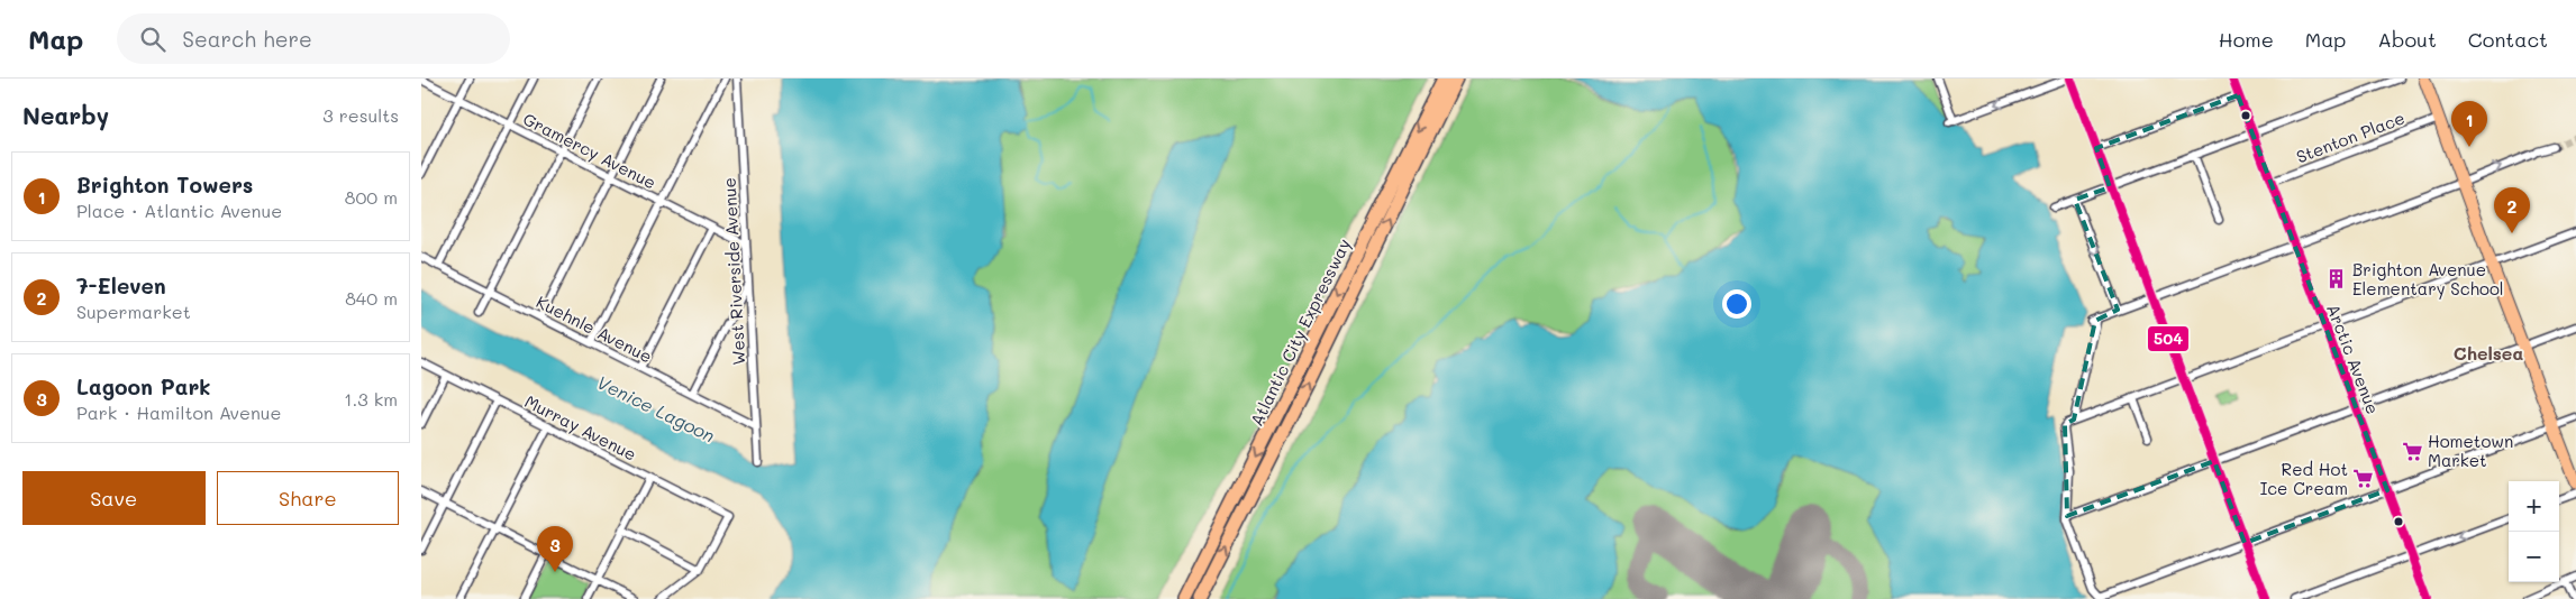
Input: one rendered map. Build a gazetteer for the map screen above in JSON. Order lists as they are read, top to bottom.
{
  "streets": {
    "highway": ["Atlantic City Expressway"],
    "street": [
      "Stenton Place",
      "Gramercy Avenue",
      "West Riverside Avenue",
      "Kuehnle Avenue",
      "Arctic Avenue",
      "Murray Avenue"
    ]
  },
  "crossings": [
    ["Stenton Place", "Arctic Avenue"],
    ["Gramercy Avenue", "West Riverside Avenue"],
    ["West Riverside Avenue", "Kuehnle Avenue"]
  ],
  "districts": ["Chelsea"],
  "water": ["Venice Lagoon"],
  "places": {
    "building": ["Brighton Avenue Elementary School"],
    "supermarket": ["Hometown Market", "Red Hot Ice Cream"]
  },
  "lines": ["transit line 504"],
  "page": {
    "header": "Map",
    "search": "Search here",
    "nav": [
      "Home",
      "Map",
      "About",
      "Contact"
    ],
    "heading": ["Nearby", "3 results"],
    "pins": ["1", "2", "3"],
    "list": [
      {
        "mark": "1",
        "name": "Brighton Towers",
        "note": "Place · Atlantic Avenue",
        "value": "800 m"
      },
      {
        "mark": "2",
        "name": "7-Eleven",
        "note": "Supermarket",
        "value": "840 m"
      },
      {
        "mark": "3",
        "name": "Lagoon Park",
        "note": "Park · Hamilton Avenue",
        "value": "1.3 km"
      }
    ],
    "buttons": ["Save", "Share"],
    "map_buttons": ["+", "−"]
  }
}
